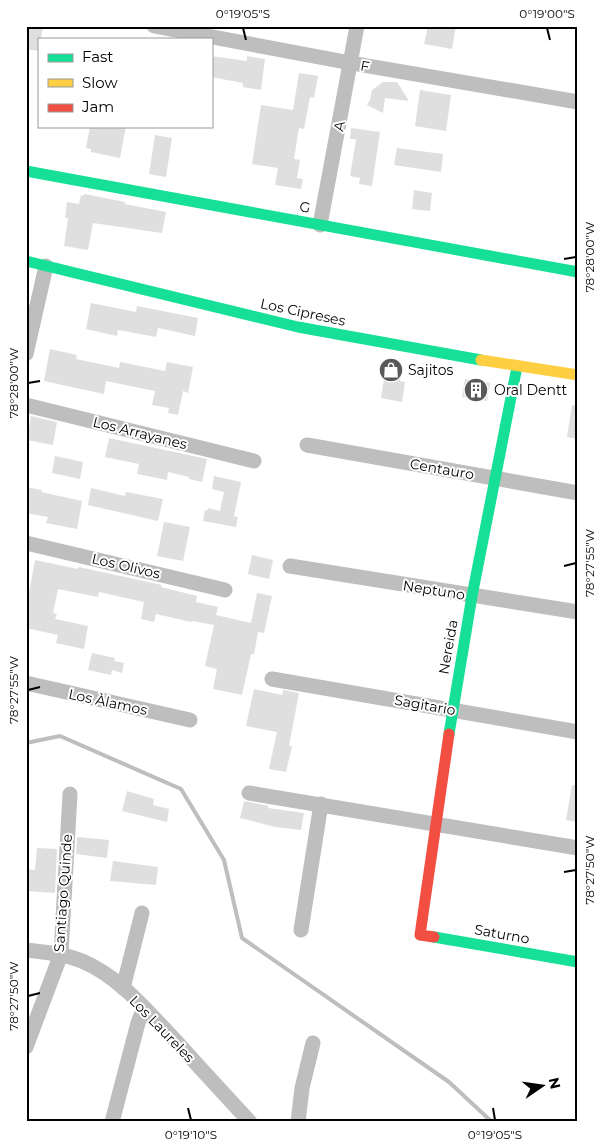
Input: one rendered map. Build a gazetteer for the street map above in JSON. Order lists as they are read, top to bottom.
{
  "streets": {
    "street": [
      "F",
      "A",
      "G",
      "Los Cipreses",
      "Los Arrayanes",
      "Centauro",
      "Los Olivos",
      "Neptuno",
      "Nereida",
      "Los Àlamos",
      "Sagitario",
      "Santiago Quinde",
      "Saturno",
      "Los Laureles"
    ]
  },
  "crossings": [
    ["F", "A"],
    ["A", "G"],
    ["Los Cipreses", "Nereida"],
    ["Centauro", "Nereida"],
    ["Neptuno", "Nereida"],
    ["Nereida", "Sagitario"],
    ["Nereida", "Saturno"],
    ["Santiago Quinde", "Los Laureles"]
  ],
  "places": {
    "shop": ["Sajitos"],
    "building": ["Oral Dentt"]
  },
  "legend": ["Fast", "Slow", "Jam"],
  "north": "right",
  "coordinates": [
    "0°19'05\"S",
    "0°19'00\"S",
    "78°28'00\"W",
    "78°27'55\"W",
    "78°27'50\"W",
    "0°19'10\"S"
  ]
}
